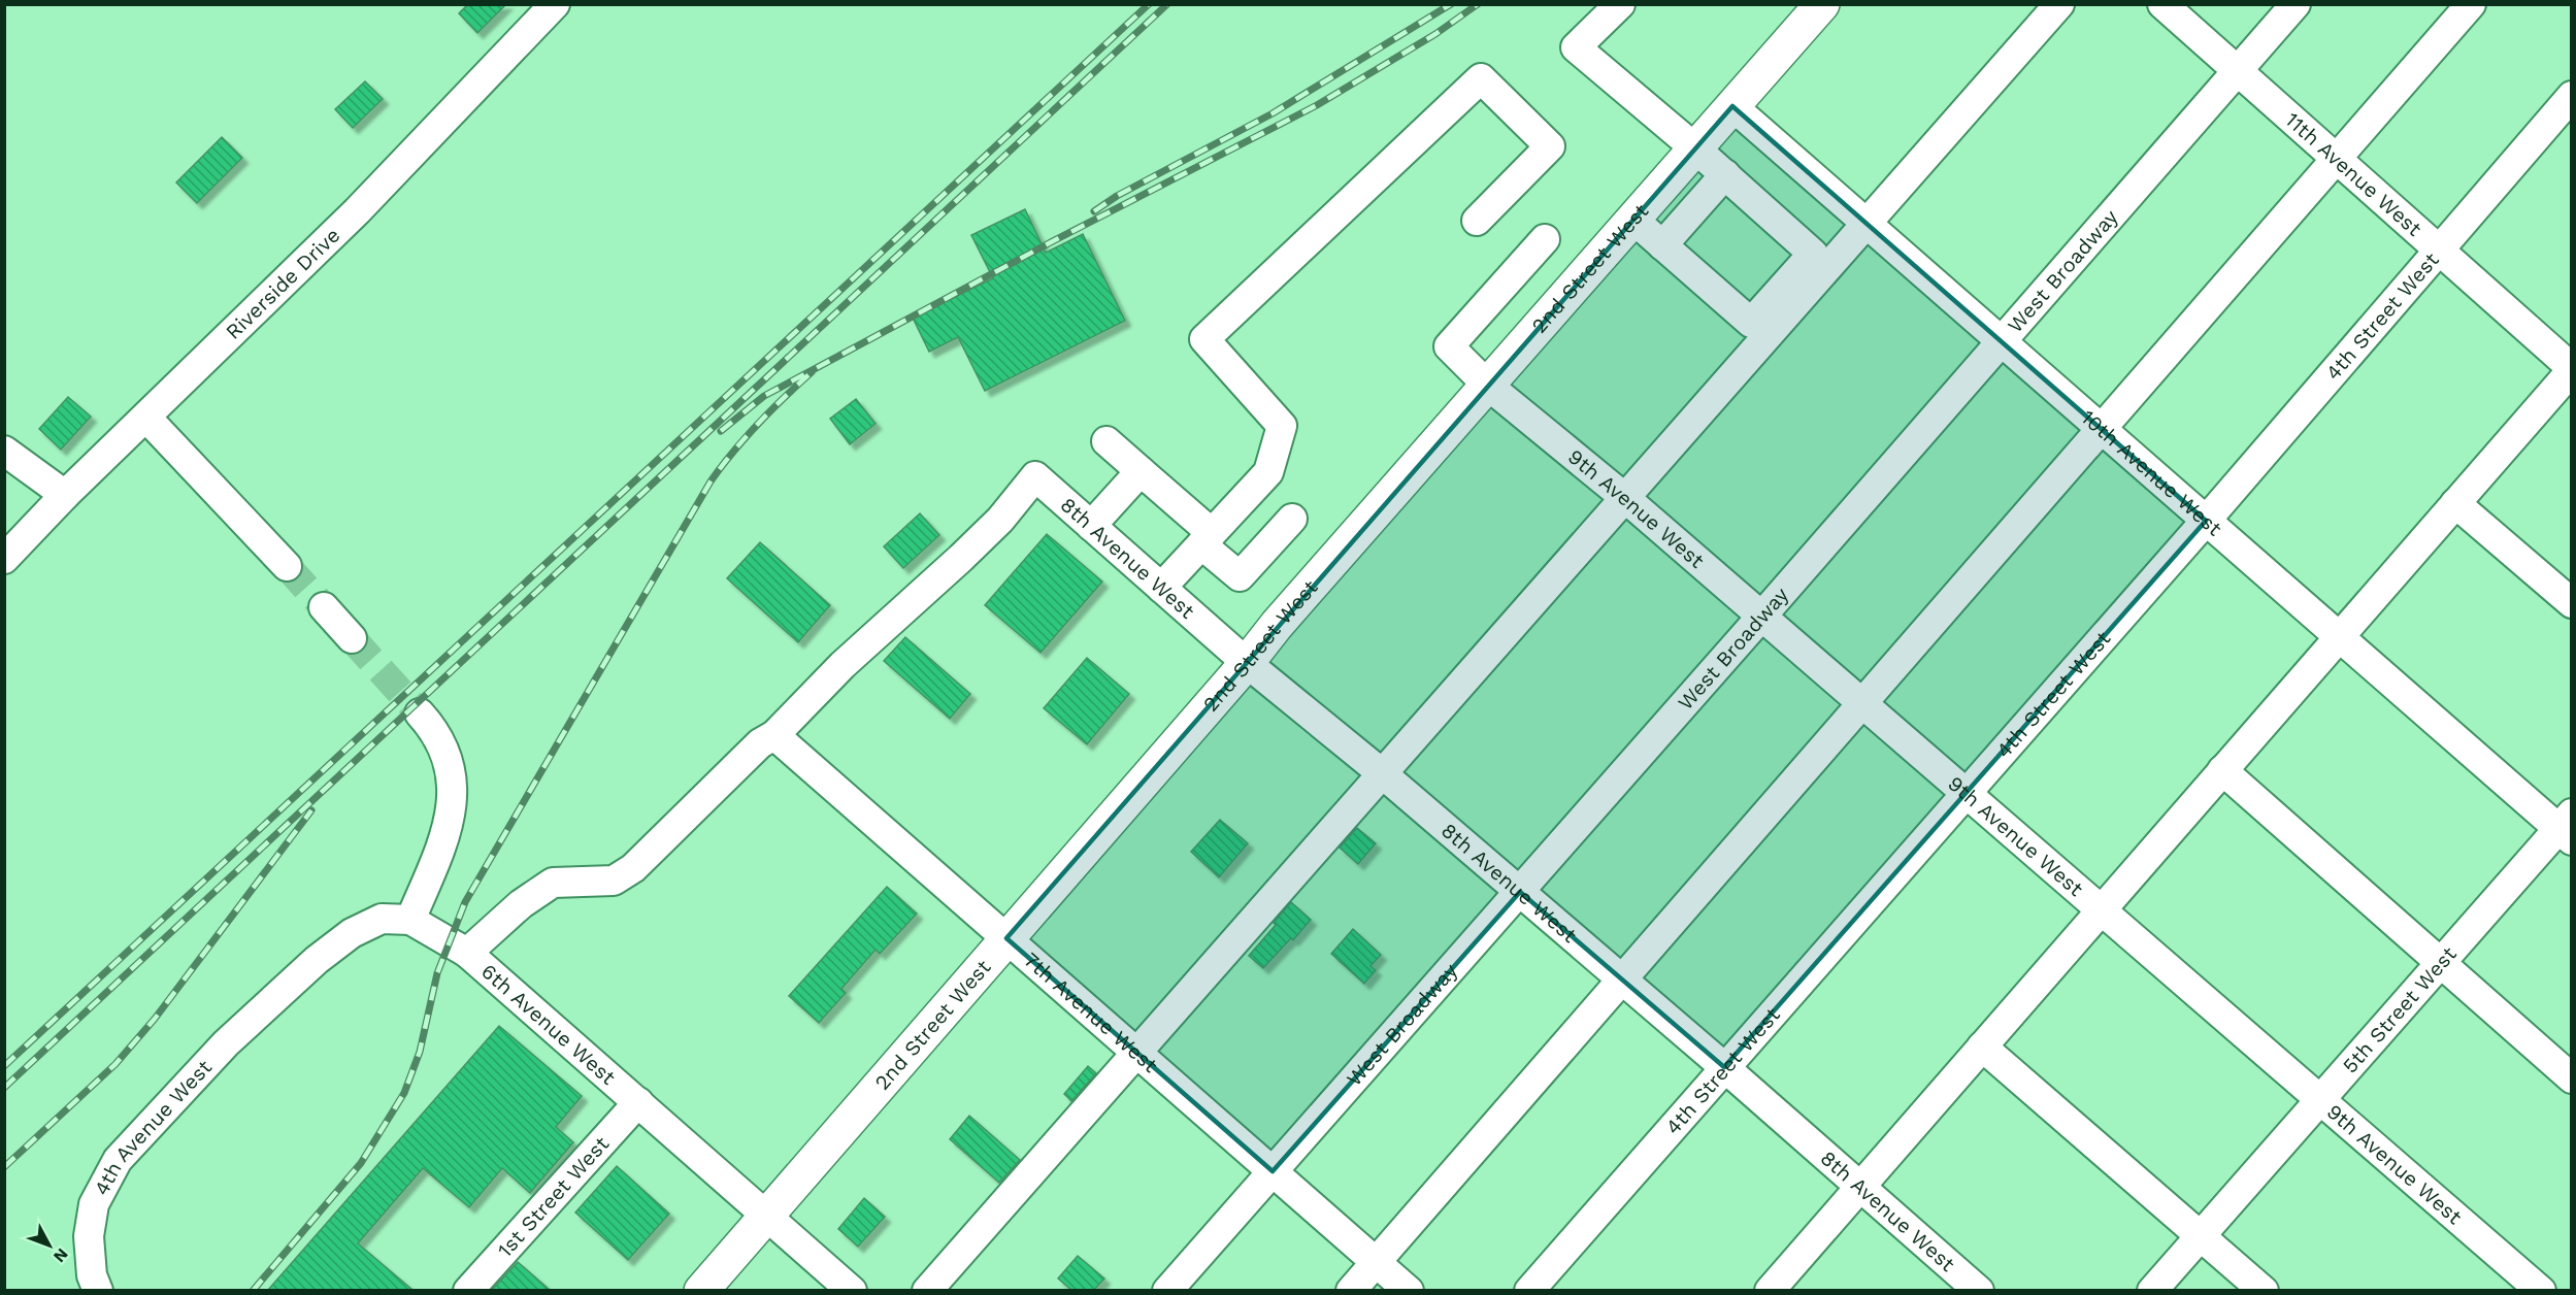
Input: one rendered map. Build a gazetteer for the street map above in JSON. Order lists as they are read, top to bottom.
{
  "streets": {
    "main road": ["2nd Street West"],
    "street": [
      "11th Avenue West",
      "West Broadway",
      "Riverside Drive",
      "4th Street West",
      "10th Avenue West",
      "9th Avenue West",
      "8th Avenue West",
      "5th Street West",
      "7th Avenue West",
      "6th Avenue West",
      "4th Avenue West",
      "1st Street West"
    ]
  },
  "crossings": [
    ["11th Avenue West", "West Broadway"],
    ["11th Avenue West", "4th Street West"],
    ["2nd Street West", "10th Avenue West"],
    ["2nd Street West", "9th Avenue West"],
    ["2nd Street West", "8th Avenue West"],
    ["2nd Street West", "7th Avenue West"],
    ["2nd Street West", "6th Avenue West"],
    ["West Broadway", "10th Avenue West"],
    ["West Broadway", "9th Avenue West"],
    ["West Broadway", "8th Avenue West"],
    ["West Broadway", "7th Avenue West"],
    ["4th Street West", "10th Avenue West"],
    ["4th Street West", "9th Avenue West"],
    ["4th Street West", "8th Avenue West"],
    ["10th Avenue West", "5th Street West"],
    ["9th Avenue West", "5th Street West"],
    ["8th Avenue West", "7th Avenue West"],
    ["6th Avenue West", "4th Avenue West"],
    ["6th Avenue West", "1st Street West"]
  ],
  "north": "bottom right"
}
